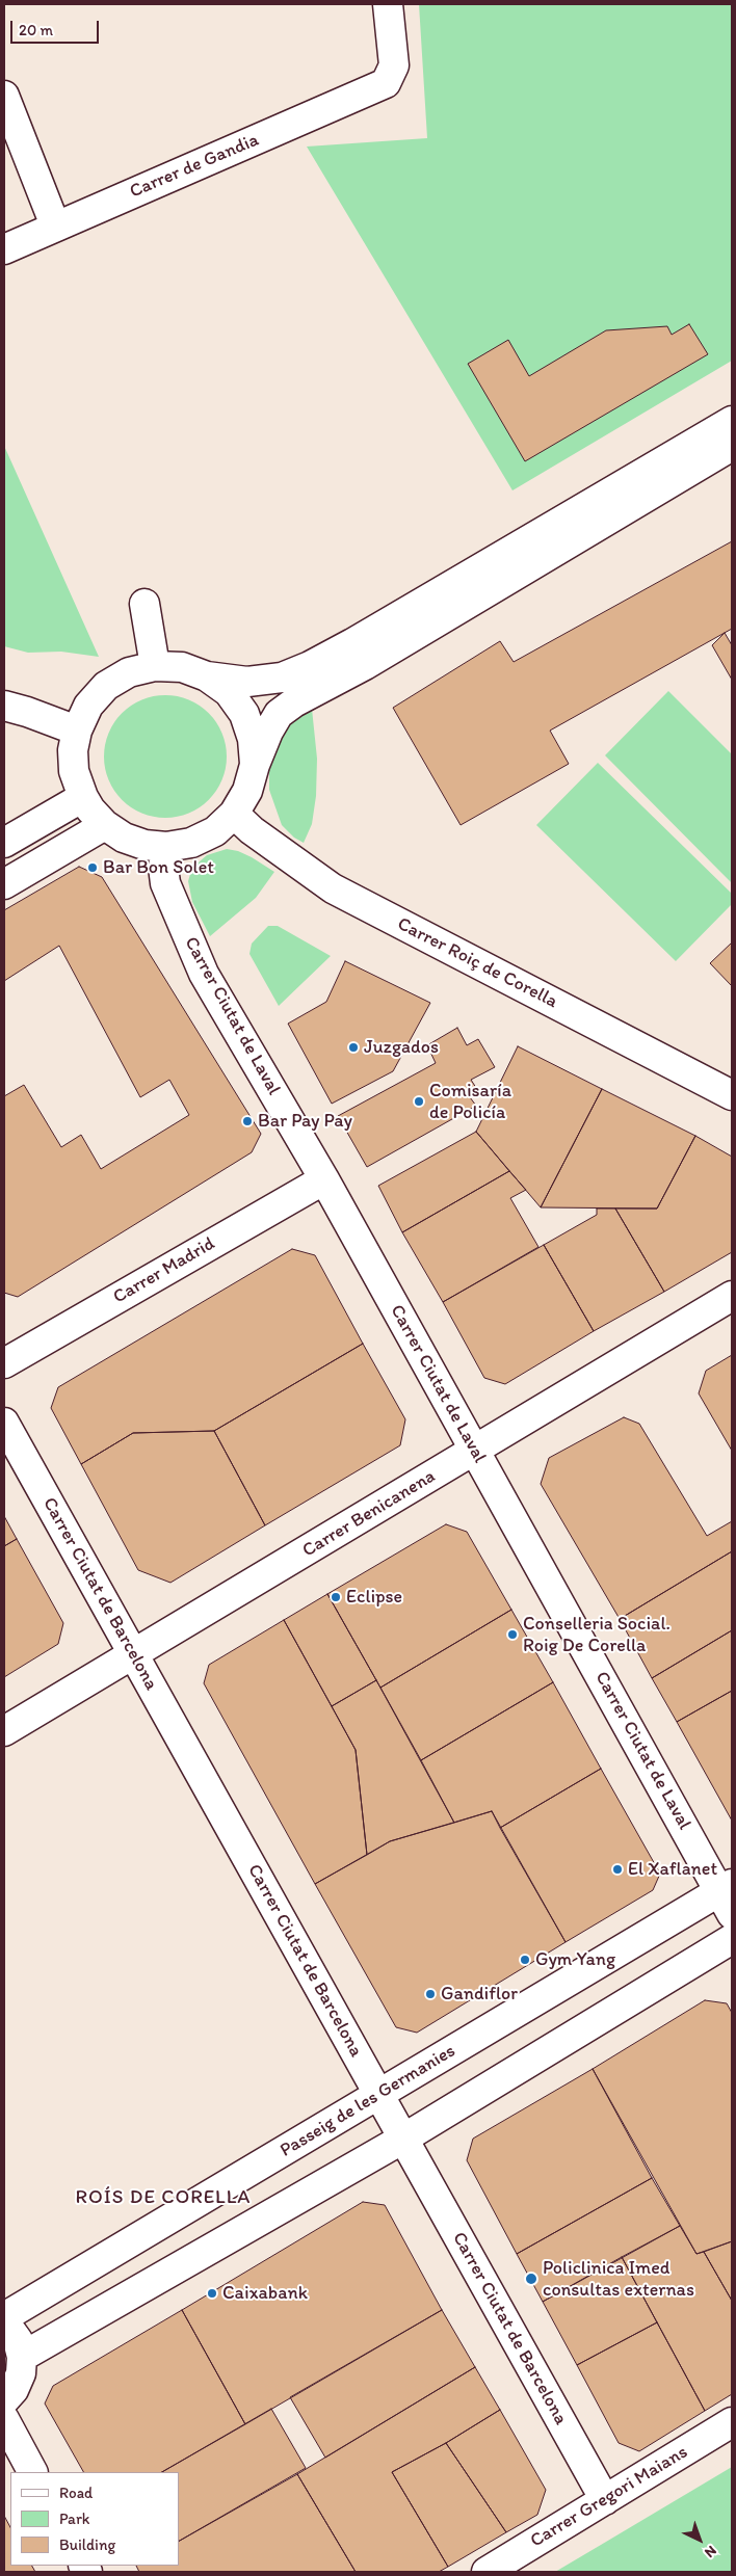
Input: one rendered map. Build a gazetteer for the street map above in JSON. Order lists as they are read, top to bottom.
{
  "streets": {
    "street": [
      "Carrer de Gandia",
      "Carrer Roiç de Corella",
      "Carrer Ciutat de Laval",
      "Carrer Madrid",
      "Carrer Benicanena",
      "Carrer Ciutat de Barcelona",
      "Passeig de les Germanies",
      "Carrer Gregori Maians"
    ]
  },
  "crossings": [
    ["Carrer Roiç de Corella", "Carrer Ciutat de Laval"],
    ["Carrer Ciutat de Laval", "Carrer Madrid"],
    ["Carrer Ciutat de Laval", "Carrer Benicanena"],
    ["Carrer Ciutat de Laval", "Passeig de les Germanies"],
    ["Carrer Benicanena", "Carrer Ciutat de Barcelona"],
    ["Carrer Ciutat de Barcelona", "Passeig de les Germanies"],
    ["Carrer Ciutat de Barcelona", "Carrer Gregori Maians"]
  ],
  "districts": ["ROÍS DE CORELLA"],
  "places": [
    "Bar Bon Solet",
    "Juzgados",
    "Comisaría de Policía",
    "Bar Pay Pay",
    "Eclipse",
    "Conselleria Social. Roig De Corella",
    "El Xaflanet",
    "Gym Yang",
    "Gandiflor",
    "Policlinica Imed consultas externas",
    "Caixabank"
  ],
  "legend": ["Road", "Park", "Building"],
  "scale_bar": "20 m",
  "north": "bottom right"
}
